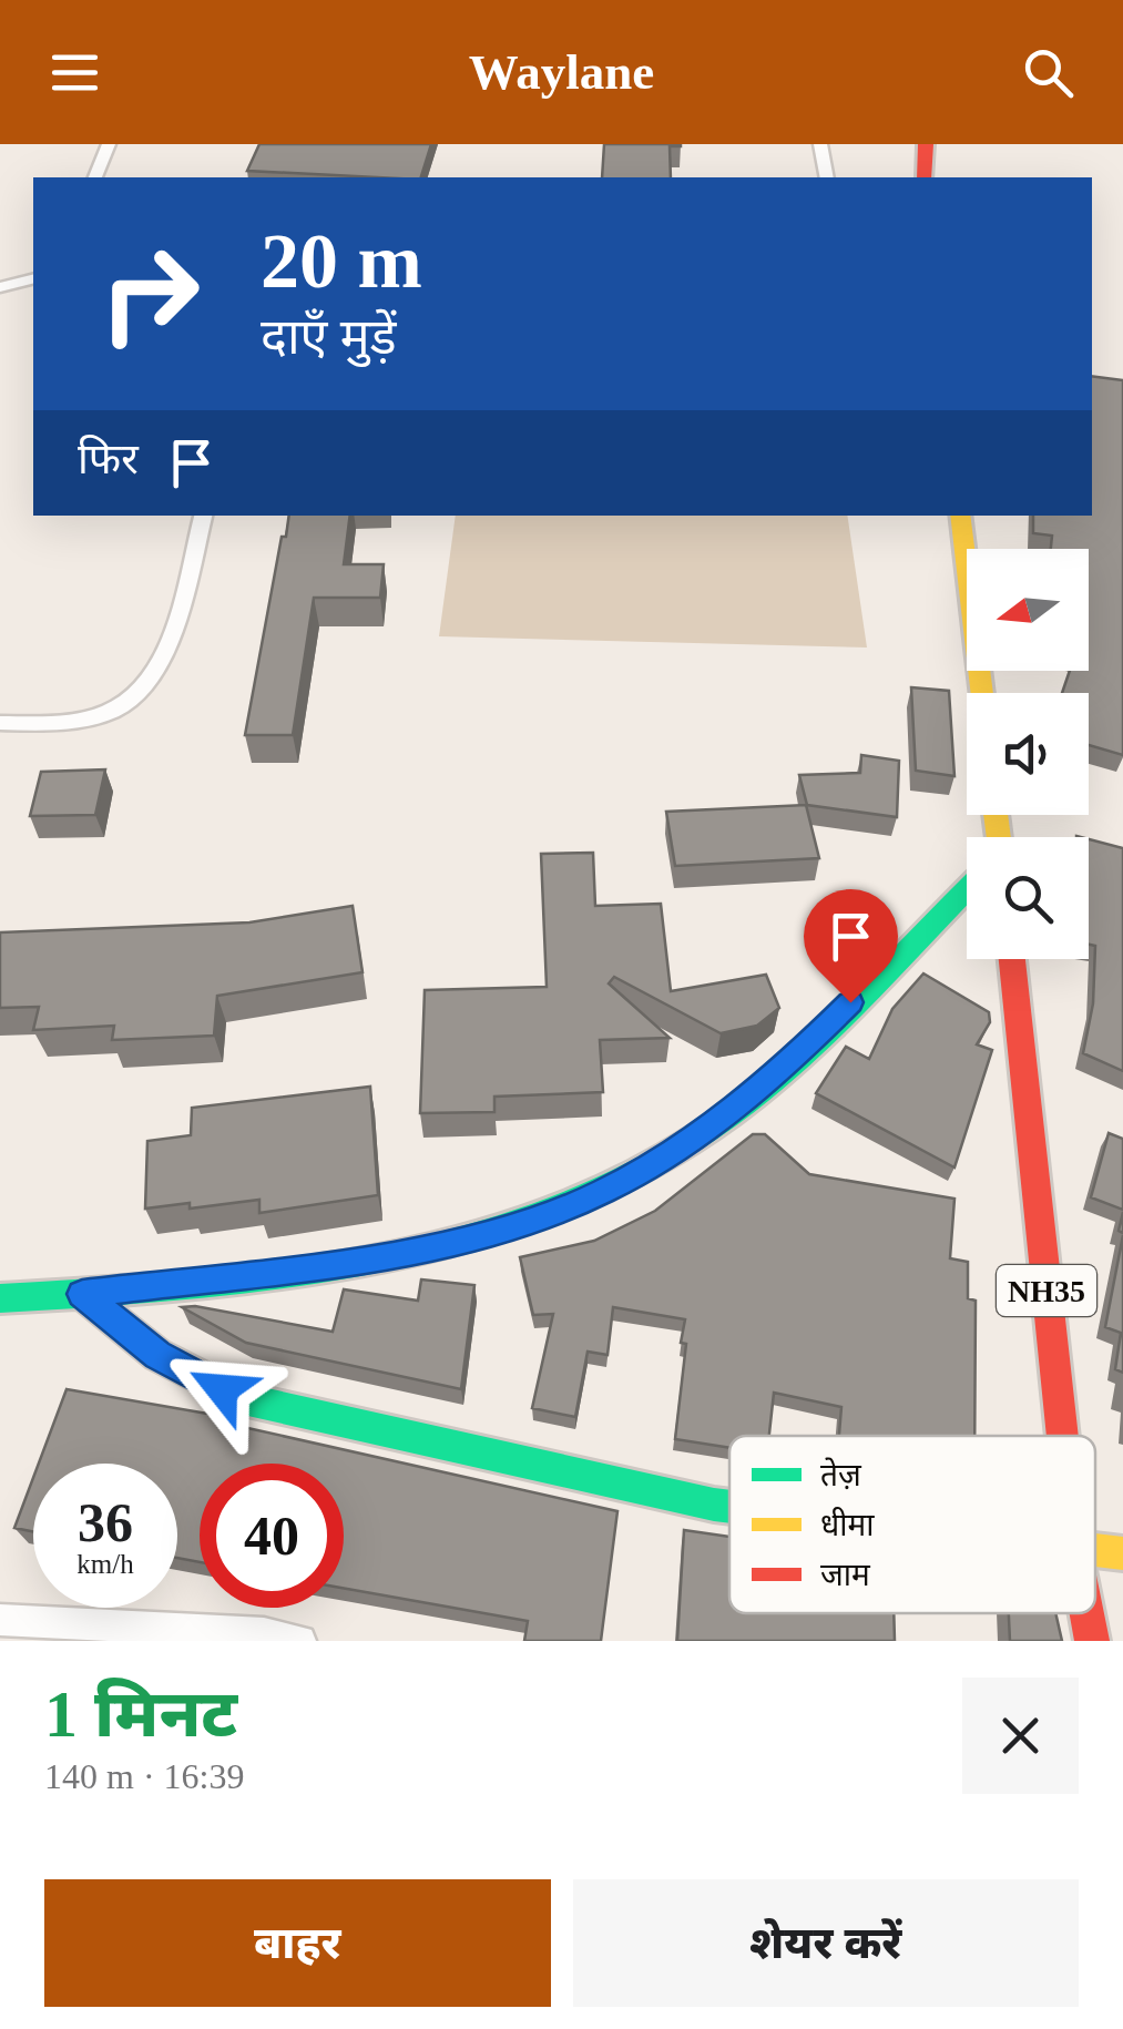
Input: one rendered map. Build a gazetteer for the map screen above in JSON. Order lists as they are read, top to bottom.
{
  "streets": {
    "main road": ["NH35"]
  },
  "legend": ["तेज़", "धीमा", "जाम"],
  "north": "left",
  "page": {
    "header": "Waylane",
    "turn": ["20 m", "दाएँ मुड़ें"],
    "then": "फिर",
    "speed": "36 km/h",
    "limit": "40",
    "heading": ["1 मिनट", "140 m · 16:39"],
    "buttons": ["बाहर", "शेयर करें"]
  }
}
